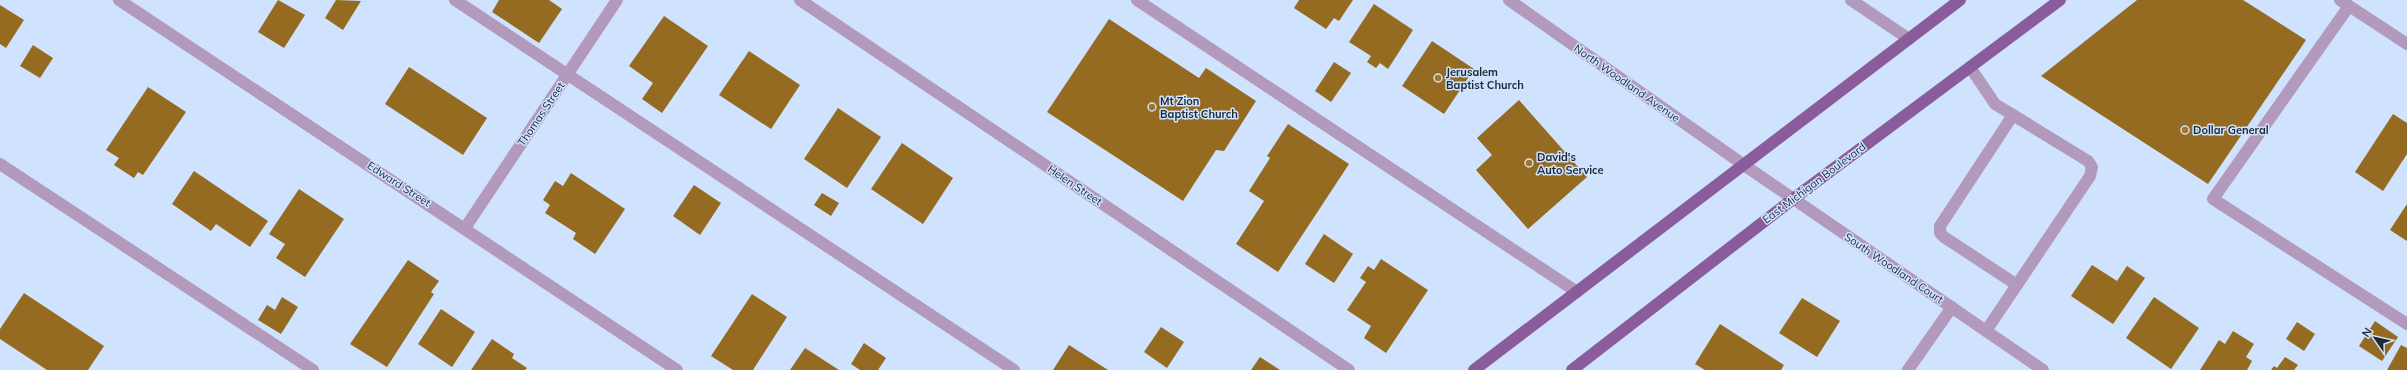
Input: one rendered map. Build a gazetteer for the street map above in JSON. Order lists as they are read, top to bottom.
{
  "streets": {
    "main road": ["East Michigan Boulevard"],
    "street": [
      "North Woodland Avenue",
      "Thomas Street",
      "Edward Street",
      "Helen Street",
      "South Woodland Court"
    ]
  },
  "crossings": [
    ["North Woodland Avenue", "South Woodland Court"],
    ["Thomas Street", "Edward Street"],
    ["East Michigan Boulevard", "South Woodland Court"]
  ],
  "places": [
    "Jerusalem Baptist Church",
    "Mt Zion Baptist Church",
    "Dollar General",
    "David's Auto Service"
  ],
  "north": "top left"
}
